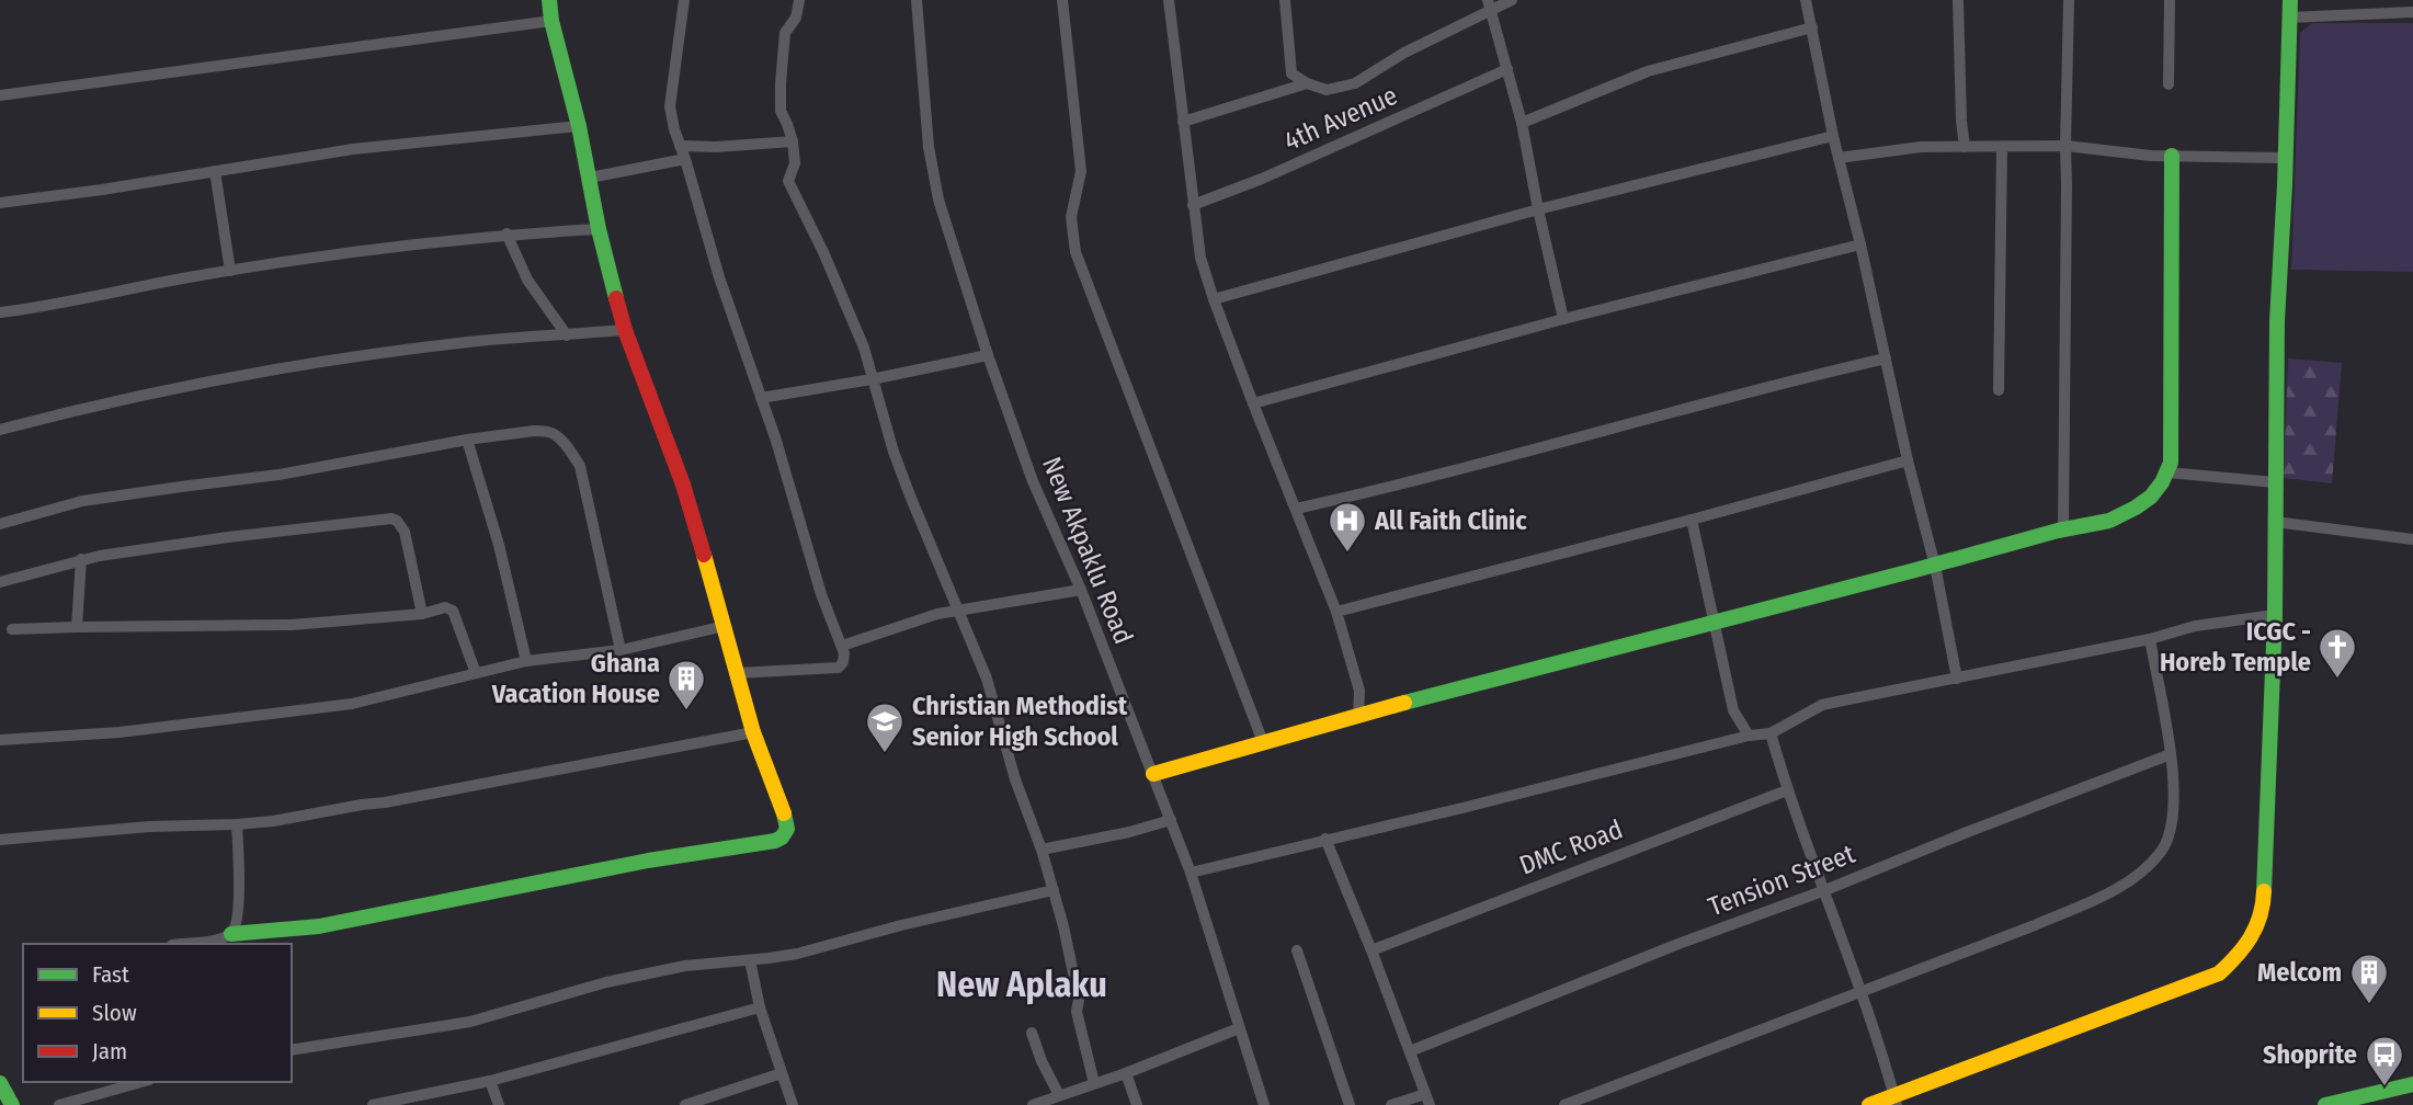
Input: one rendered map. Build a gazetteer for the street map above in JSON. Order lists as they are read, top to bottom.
{
  "streets": {
    "street": [
      "4th Avenue",
      "New Akpaklu Road",
      "DMC Road",
      "Tension Street"
    ]
  },
  "districts": ["New Aplaku"],
  "places": {
    "hospital": ["All Faith Clinic"],
    "church": ["ICGC - Horeb Temple"],
    "building": ["Ghana Vacation House", "Melcom"],
    "school or university": ["Christian Methodist Senior High School"],
    "bus stop": ["Shoprite"]
  },
  "legend": ["Fast", "Slow", "Jam"]
}
